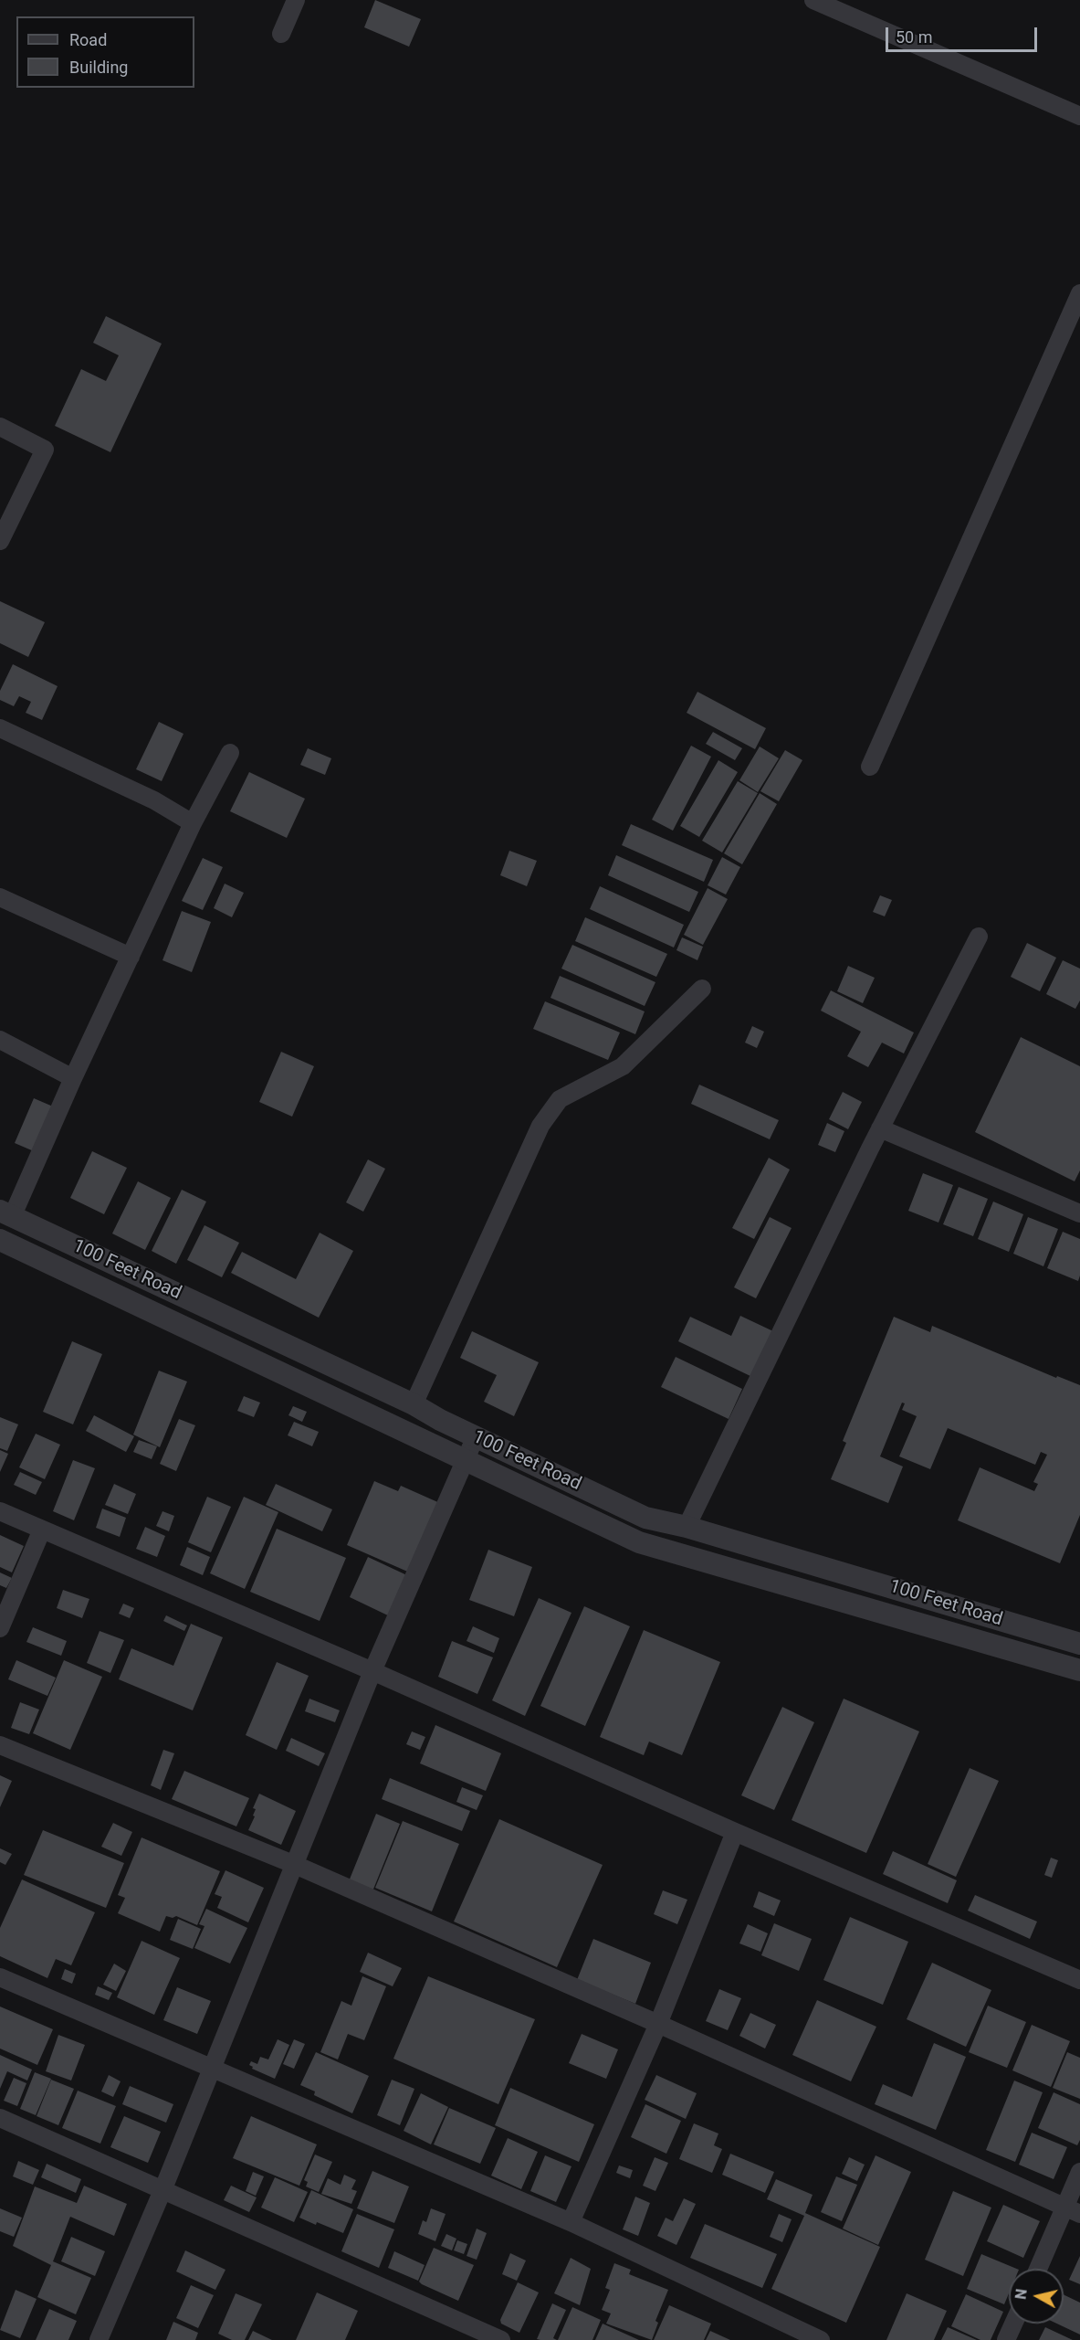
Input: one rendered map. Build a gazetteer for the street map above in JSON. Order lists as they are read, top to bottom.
{
  "streets": {
    "street": ["100 Feet Road"]
  },
  "legend": ["Road", "Building"],
  "scale_bar": "50 m",
  "north": "left"
}
